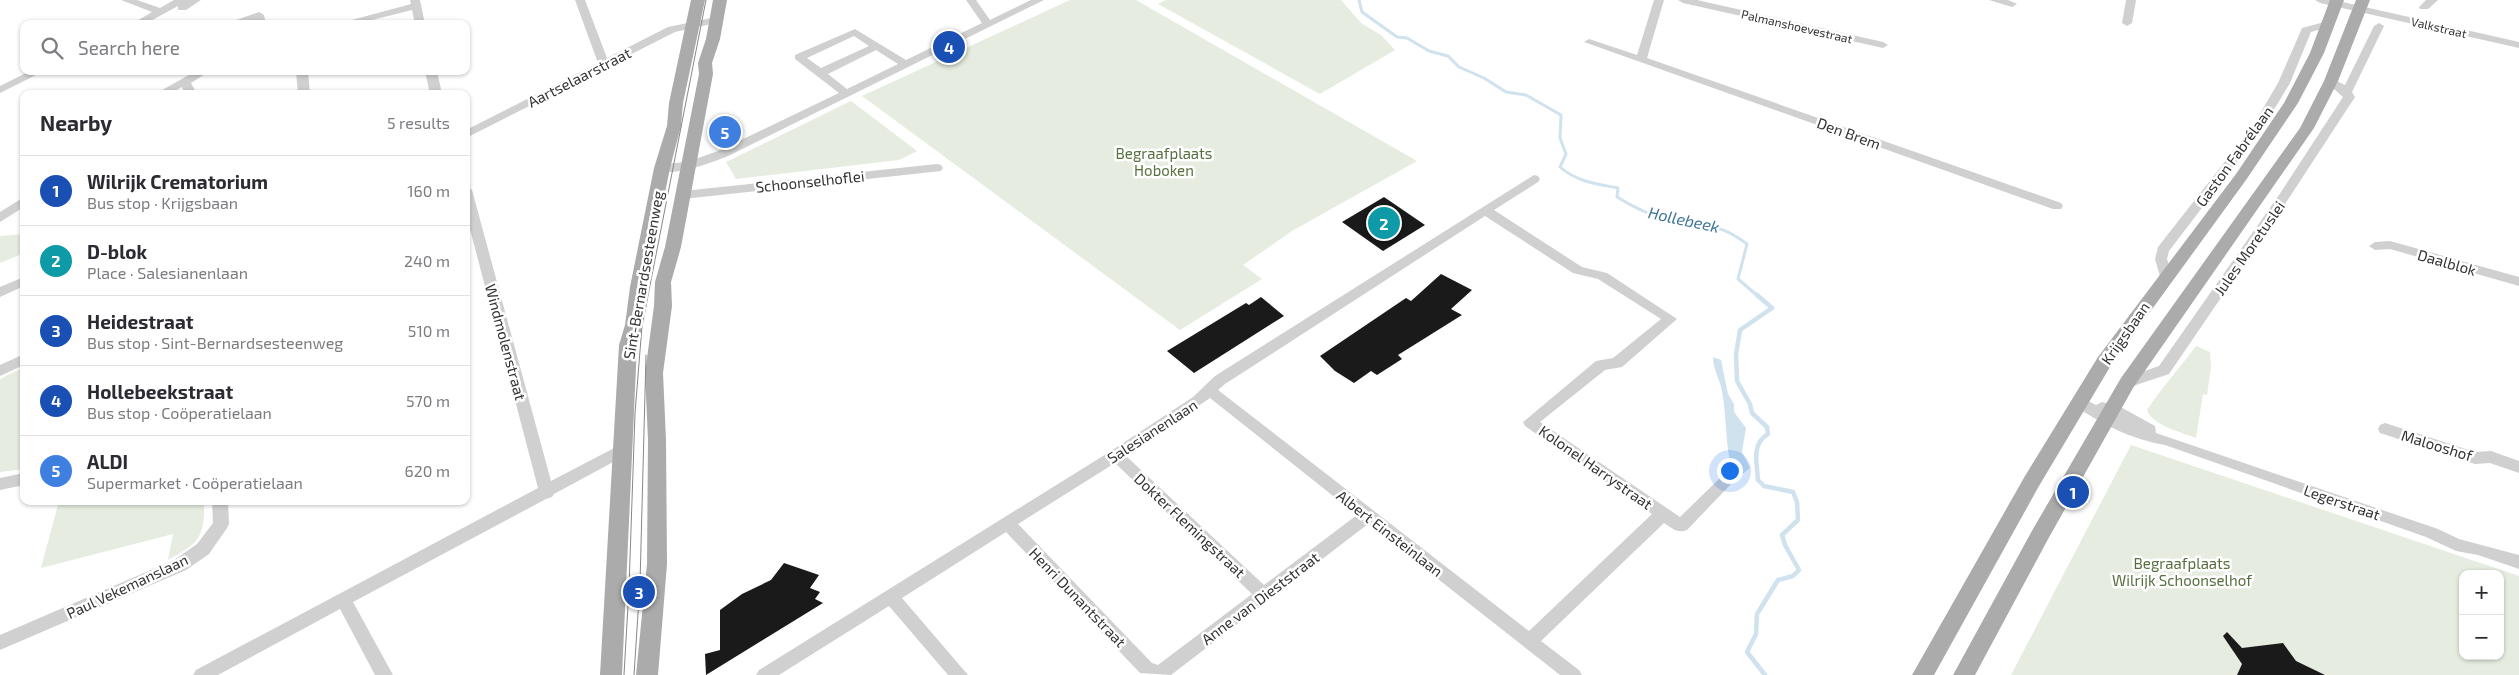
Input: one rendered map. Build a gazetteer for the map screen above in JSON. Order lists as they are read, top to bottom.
{
  "streets": {
    "main road": ["Sint-Bernardsesteenweg", "Krijgsbaan"],
    "street": [
      "Palmanshoevestraat",
      "Valkstraat",
      "Aartselaarstraat",
      "Den Brem",
      "Gaston Fabrélaan",
      "Schoonselhoflei",
      "Jules Moretuslei",
      "Daalblok",
      "Windmolenstraat",
      "Salesianenlaan",
      "Malooshof",
      "Kolonel Harrystraat",
      "Legerstraat",
      "Dokter Flemingstraat",
      "Albert Einsteinlaan",
      "Paul Vekemanslaan",
      "Henri Dunantstraat",
      "Anne van Dieststraat"
    ]
  },
  "crossings": [
    ["Valkstraat", "Krijgsbaan"],
    ["Aartselaarstraat", "Sint-Bernardsesteenweg"],
    ["Gaston Fabrélaan", "Krijgsbaan"],
    ["Schoonselhoflei", "Sint-Bernardsesteenweg"],
    ["Jules Moretuslei", "Krijgsbaan"],
    ["Krijgsbaan", "Legerstraat"],
    ["Salesianenlaan", "Kolonel Harrystraat"],
    ["Salesianenlaan", "Dokter Flemingstraat"],
    ["Salesianenlaan", "Albert Einsteinlaan"],
    ["Salesianenlaan", "Henri Dunantstraat"],
    ["Kolonel Harrystraat", "Albert Einsteinlaan"],
    ["Dokter Flemingstraat", "Anne van Dieststraat"],
    ["Albert Einsteinlaan", "Anne van Dieststraat"],
    ["Henri Dunantstraat", "Anne van Dieststraat"]
  ],
  "water": ["Hollebeek"],
  "parks": ["Begraafplaats Hoboken", "Begraafplaats Wilrijk Schoonselhof"],
  "page": {
    "search": "Search here",
    "pins": [
      "4",
      "5",
      "2",
      "1",
      "3"
    ],
    "heading": ["Nearby", "5 results"],
    "list": [
      {
        "mark": "1",
        "name": "Wilrijk Crematorium",
        "note": "Bus stop · Krijgsbaan",
        "value": "160 m"
      },
      {
        "mark": "2",
        "name": "D-blok",
        "note": "Place · Salesianenlaan",
        "value": "240 m"
      },
      {
        "mark": "3",
        "name": "Heidestraat",
        "note": "Bus stop · Sint-Bernardsesteenweg",
        "value": "510 m"
      },
      {
        "mark": "4",
        "name": "Hollebeekstraat",
        "note": "Bus stop · Coöperatielaan",
        "value": "570 m"
      },
      {
        "mark": "5",
        "name": "ALDI",
        "note": "Supermarket · Coöperatielaan",
        "value": "620 m"
      }
    ],
    "map_buttons": ["+", "−"]
  }
}
